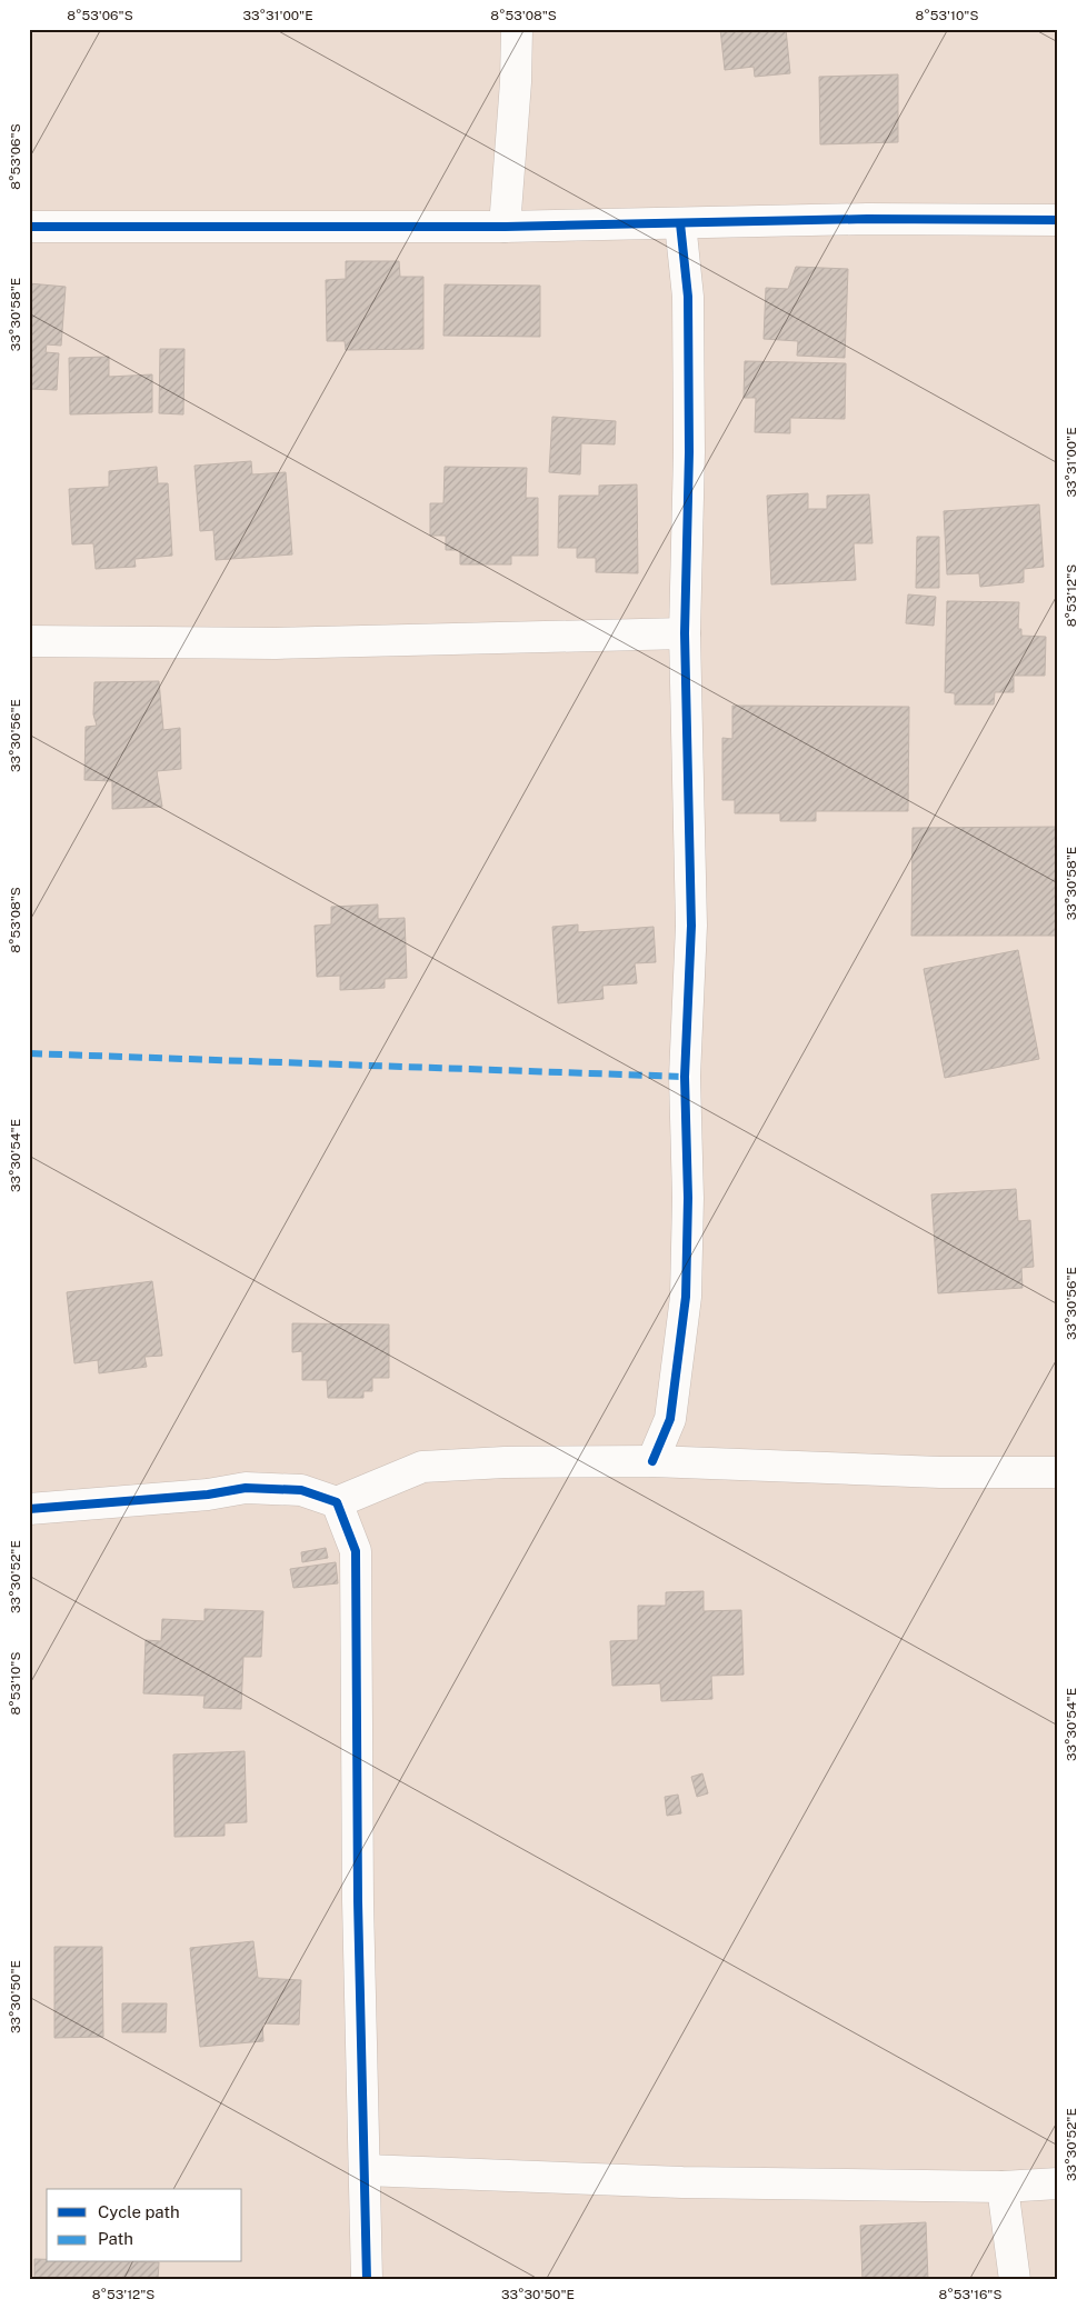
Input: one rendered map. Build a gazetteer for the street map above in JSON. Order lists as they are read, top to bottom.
{
  "legend": ["Cycle path", "Path"],
  "coordinates": [
    "8°53'06\"S",
    "33°31'00\"E",
    "8°53'08\"S",
    "8°53'10\"S",
    "33°30'58\"E",
    "8°53'12\"S",
    "33°30'56\"E",
    "33°30'54\"E",
    "33°30'52\"E",
    "33°30'50\"E",
    "8°53'16\"S"
  ]
}
